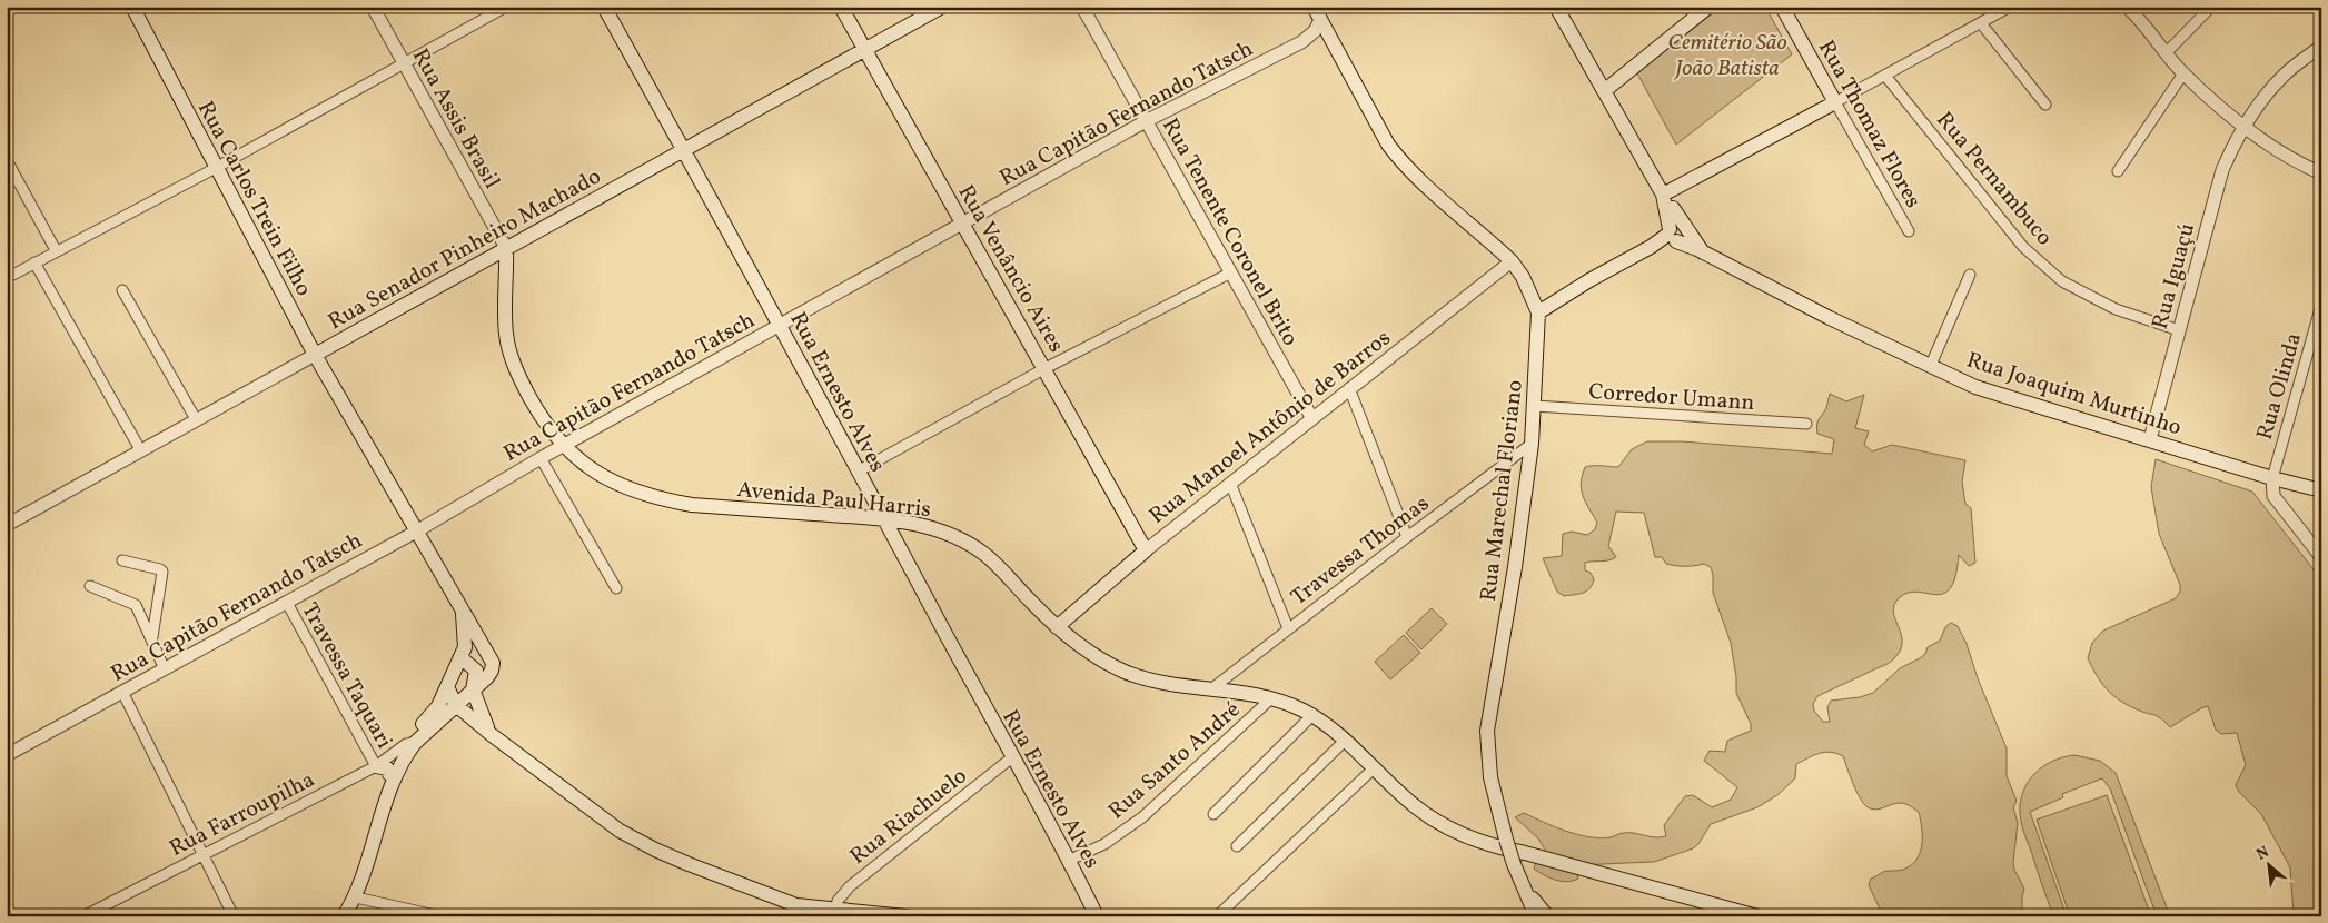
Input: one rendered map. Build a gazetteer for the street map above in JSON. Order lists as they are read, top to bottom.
{
  "streets": {
    "main road": [
      "Rua Thomaz Flores",
      "Rua Carlos Trein Filho",
      "Rua Senador Pinheiro Machado",
      "Rua Venâncio Aires",
      "Rua Ernesto Alves",
      "Rua Joaquim Murtinho",
      "Rua Manoel Antônio de Barros",
      "Rua Marechal Floriano",
      "Avenida Paul Harris"
    ],
    "street": [
      "Rua Capitão Fernando Tatsch",
      "Rua Assis Brasil",
      "Rua Pernambuco",
      "Rua Tenente Coronel Brito",
      "Rua Iguaçú",
      "Rua Olinda",
      "Corredor Umann",
      "Travessa Thomas",
      "Travessa Taquari",
      "Rua Santo André",
      "Rua Farroupilha",
      "Rua Riachuelo"
    ]
  },
  "crossings": [
    ["Rua Capitão Fernando Tatsch", "Rua Carlos Trein Filho"],
    ["Rua Capitão Fernando Tatsch", "Rua Tenente Coronel Brito"],
    ["Rua Capitão Fernando Tatsch", "Rua Venâncio Aires"],
    ["Rua Capitão Fernando Tatsch", "Rua Ernesto Alves"],
    ["Rua Capitão Fernando Tatsch", "Rua Marechal Floriano"],
    ["Rua Capitão Fernando Tatsch", "Avenida Paul Harris"],
    ["Rua Capitão Fernando Tatsch", "Travessa Taquari"],
    ["Rua Assis Brasil", "Rua Senador Pinheiro Machado"],
    ["Rua Assis Brasil", "Avenida Paul Harris"],
    ["Rua Pernambuco", "Rua Iguaçú"],
    ["Rua Carlos Trein Filho", "Rua Senador Pinheiro Machado"],
    ["Rua Carlos Trein Filho", "Rua Farroupilha"],
    ["Rua Tenente Coronel Brito", "Rua Manoel Antônio de Barros"],
    ["Rua Senador Pinheiro Machado", "Rua Venâncio Aires"],
    ["Rua Senador Pinheiro Machado", "Rua Ernesto Alves"],
    ["Rua Senador Pinheiro Machado", "Avenida Paul Harris"],
    ["Rua Venâncio Aires", "Rua Manoel Antônio de Barros"],
    ["Rua Iguaçú", "Rua Joaquim Murtinho"],
    ["Rua Olinda", "Rua Joaquim Murtinho"],
    ["Rua Ernesto Alves", "Avenida Paul Harris"],
    ["Rua Ernesto Alves", "Rua Santo André"],
    ["Rua Ernesto Alves", "Rua Riachuelo"],
    ["Corredor Umann", "Rua Marechal Floriano"],
    ["Rua Manoel Antônio de Barros", "Rua Marechal Floriano"],
    ["Rua Manoel Antônio de Barros", "Avenida Paul Harris"],
    ["Rua Marechal Floriano", "Travessa Thomas"],
    ["Avenida Paul Harris", "Travessa Thomas"],
    ["Avenida Paul Harris", "Rua Santo André"],
    ["Travessa Taquari", "Rua Farroupilha"]
  ],
  "parks": ["Cemitério São João Batista"],
  "north": "top left"
}
